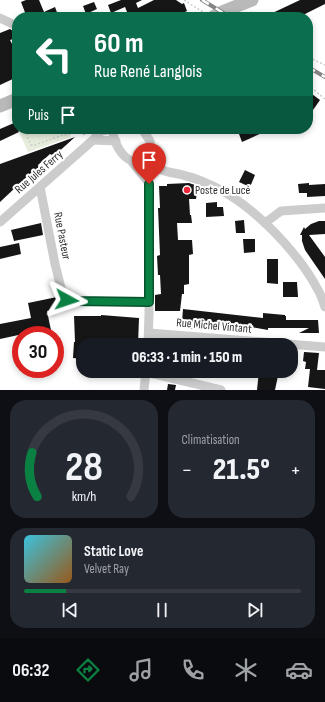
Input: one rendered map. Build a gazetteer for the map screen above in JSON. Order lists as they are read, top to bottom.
{
  "streets": {
    "street": ["Rue Jules Ferry", "Rue Pasteur", "Rue Michel Vintant"]
  },
  "crossings": [
    ["Rue Jules Ferry", "Rue Pasteur"]
  ],
  "places": ["Poste de Lucé"],
  "page": {
    "turn": ["60 m", "Rue René Langlois"],
    "then": "Puis",
    "limit": "30",
    "trip": "06:33 · 1 min · 150 m",
    "tile": "Climatisation",
    "heat": ["−", "21.5°", "+"],
    "song": ["Static Love", "Velvet Ray"],
    "tabs": "06:32",
    "gauge": ["28", "km/h"]
  }
}
